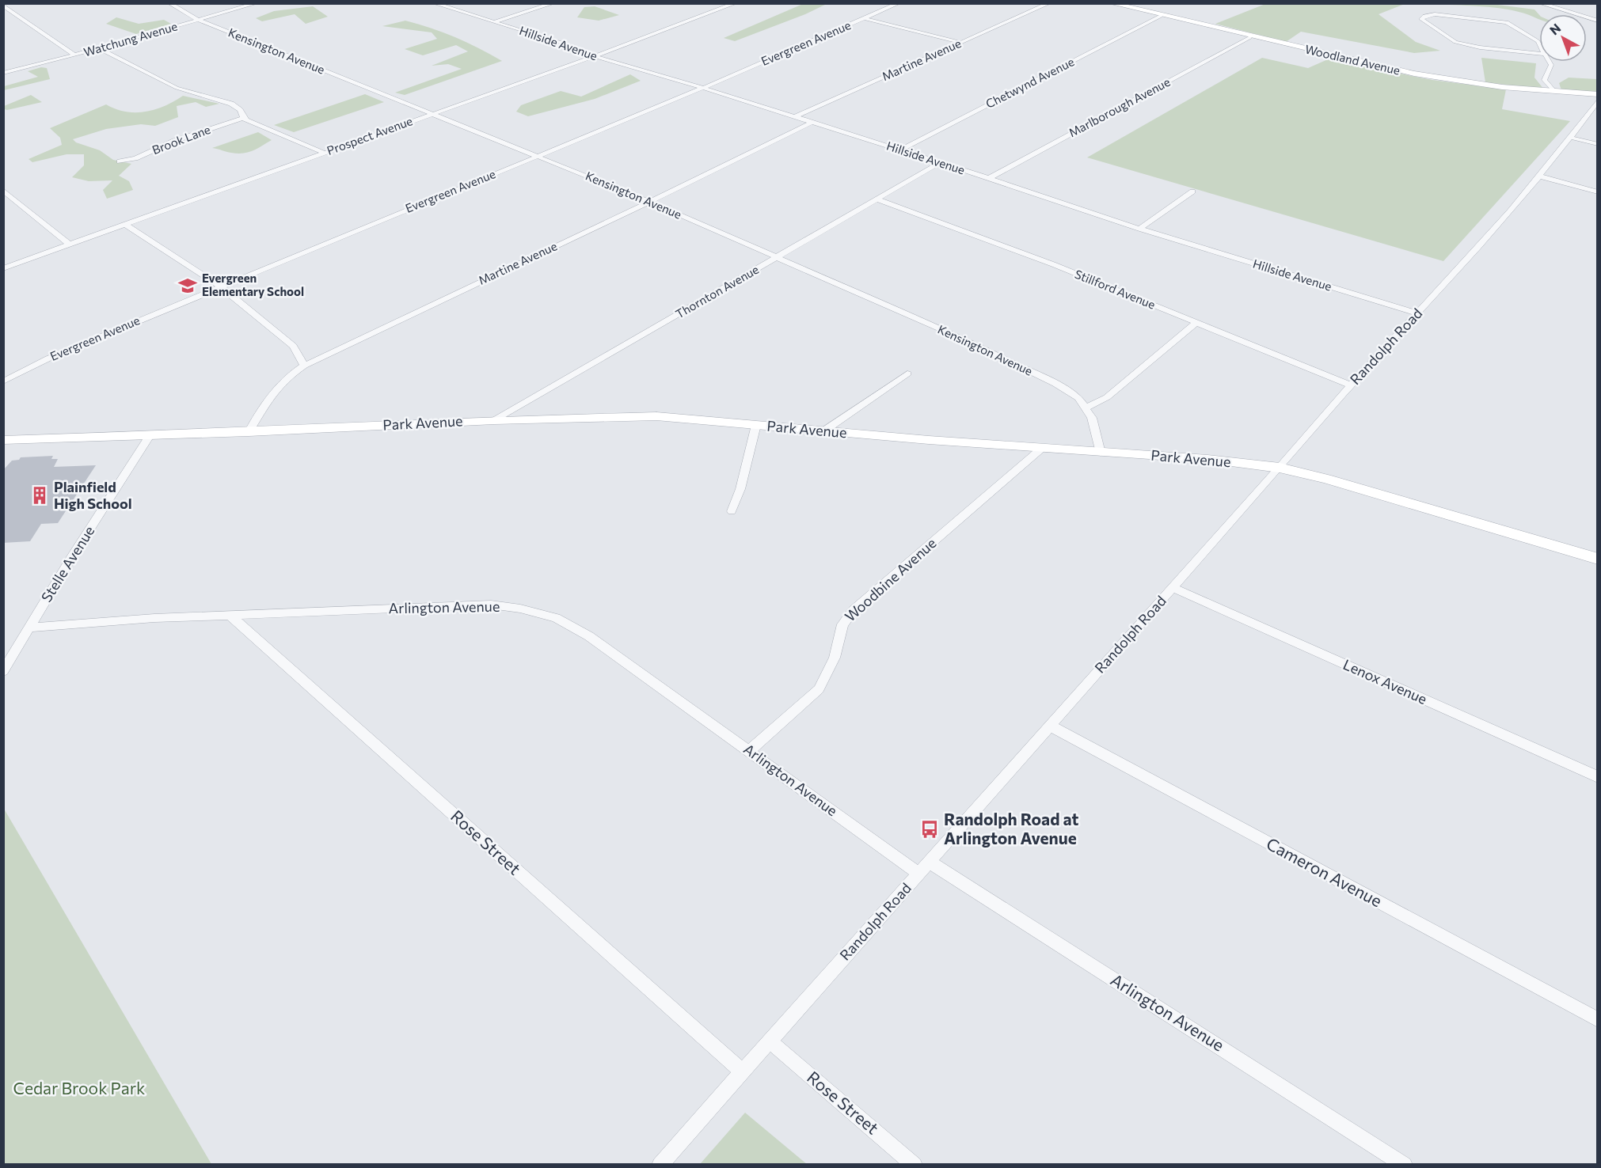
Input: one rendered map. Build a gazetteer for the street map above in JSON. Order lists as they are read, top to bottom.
{
  "streets": {
    "main road": ["Woodland Avenue", "Park Avenue"],
    "street": [
      "Watchung Avenue",
      "Hillside Avenue",
      "Evergreen Avenue",
      "Kensington Avenue",
      "Martine Avenue",
      "Chetwynd Avenue",
      "Marlborough Avenue",
      "Prospect Avenue",
      "Brook Lane",
      "Stillford Avenue",
      "Thornton Avenue",
      "Randolph Road",
      "Stelle Avenue",
      "Woodbine Avenue",
      "Arlington Avenue",
      "Lenox Avenue",
      "Rose Street",
      "Cameron Avenue"
    ]
  },
  "crossings": [
    ["Watchung Avenue", "Kensington Avenue"],
    ["Hillside Avenue", "Evergreen Avenue"],
    ["Hillside Avenue", "Martine Avenue"],
    ["Hillside Avenue", "Chetwynd Avenue"],
    ["Hillside Avenue", "Marlborough Avenue"],
    ["Hillside Avenue", "Prospect Avenue"],
    ["Hillside Avenue", "Thornton Avenue"],
    ["Hillside Avenue", "Randolph Road"],
    ["Evergreen Avenue", "Kensington Avenue"],
    ["Kensington Avenue", "Martine Avenue"],
    ["Kensington Avenue", "Prospect Avenue"],
    ["Kensington Avenue", "Thornton Avenue"],
    ["Martine Avenue", "Park Avenue"],
    ["Woodland Avenue", "Chetwynd Avenue"],
    ["Woodland Avenue", "Marlborough Avenue"],
    ["Stillford Avenue", "Thornton Avenue"],
    ["Stillford Avenue", "Randolph Road"],
    ["Thornton Avenue", "Park Avenue"],
    ["Randolph Road", "Park Avenue"],
    ["Randolph Road", "Arlington Avenue"],
    ["Randolph Road", "Lenox Avenue"],
    ["Randolph Road", "Rose Street"],
    ["Randolph Road", "Cameron Avenue"],
    ["Park Avenue", "Stelle Avenue"],
    ["Park Avenue", "Woodbine Avenue"],
    ["Stelle Avenue", "Arlington Avenue"],
    ["Woodbine Avenue", "Arlington Avenue"],
    ["Arlington Avenue", "Rose Street"]
  ],
  "parks": ["Cedar Brook Park"],
  "places": {
    "school or university": ["Evergreen Elementary School"],
    "building": ["Plainfield High School"],
    "bus stop": ["Randolph Road at Arlington Avenue"]
  },
  "north": "top left"
}
